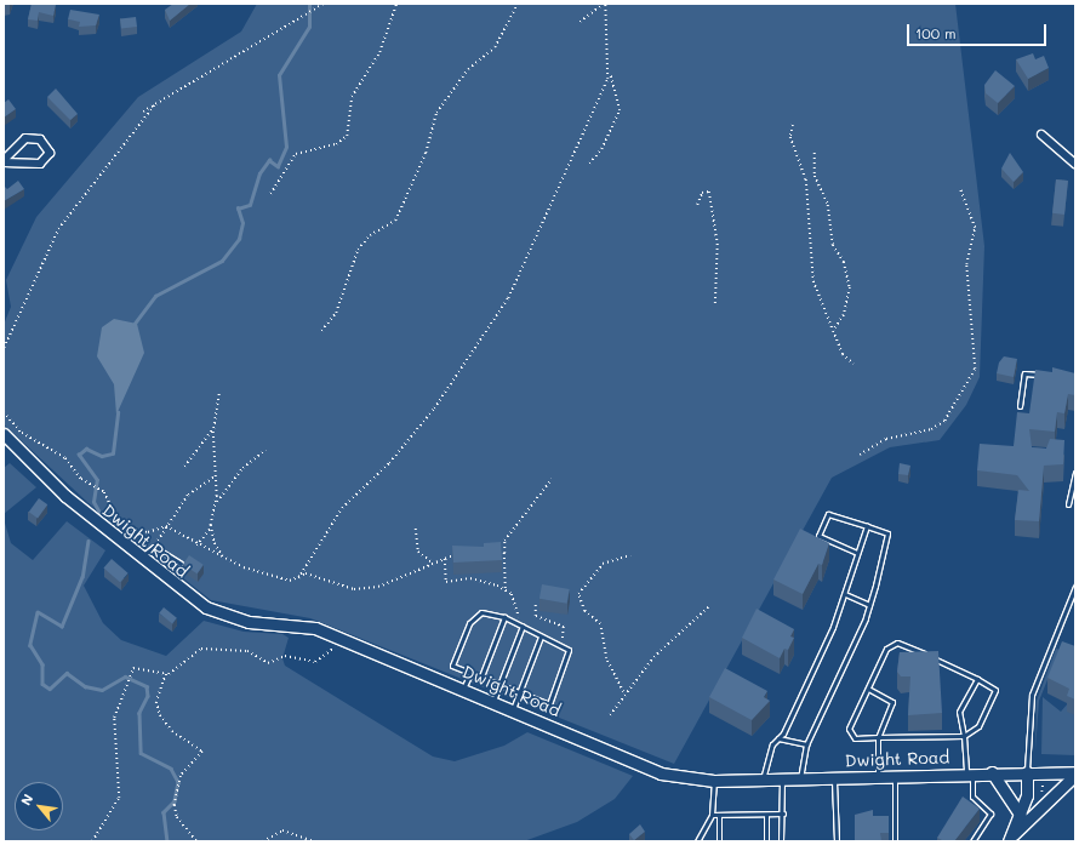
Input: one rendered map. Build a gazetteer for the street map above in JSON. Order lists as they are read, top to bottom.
{
  "streets": {
    "main road": ["Dwight Road"]
  },
  "scale_bar": "100 m",
  "north": "top left"
}
